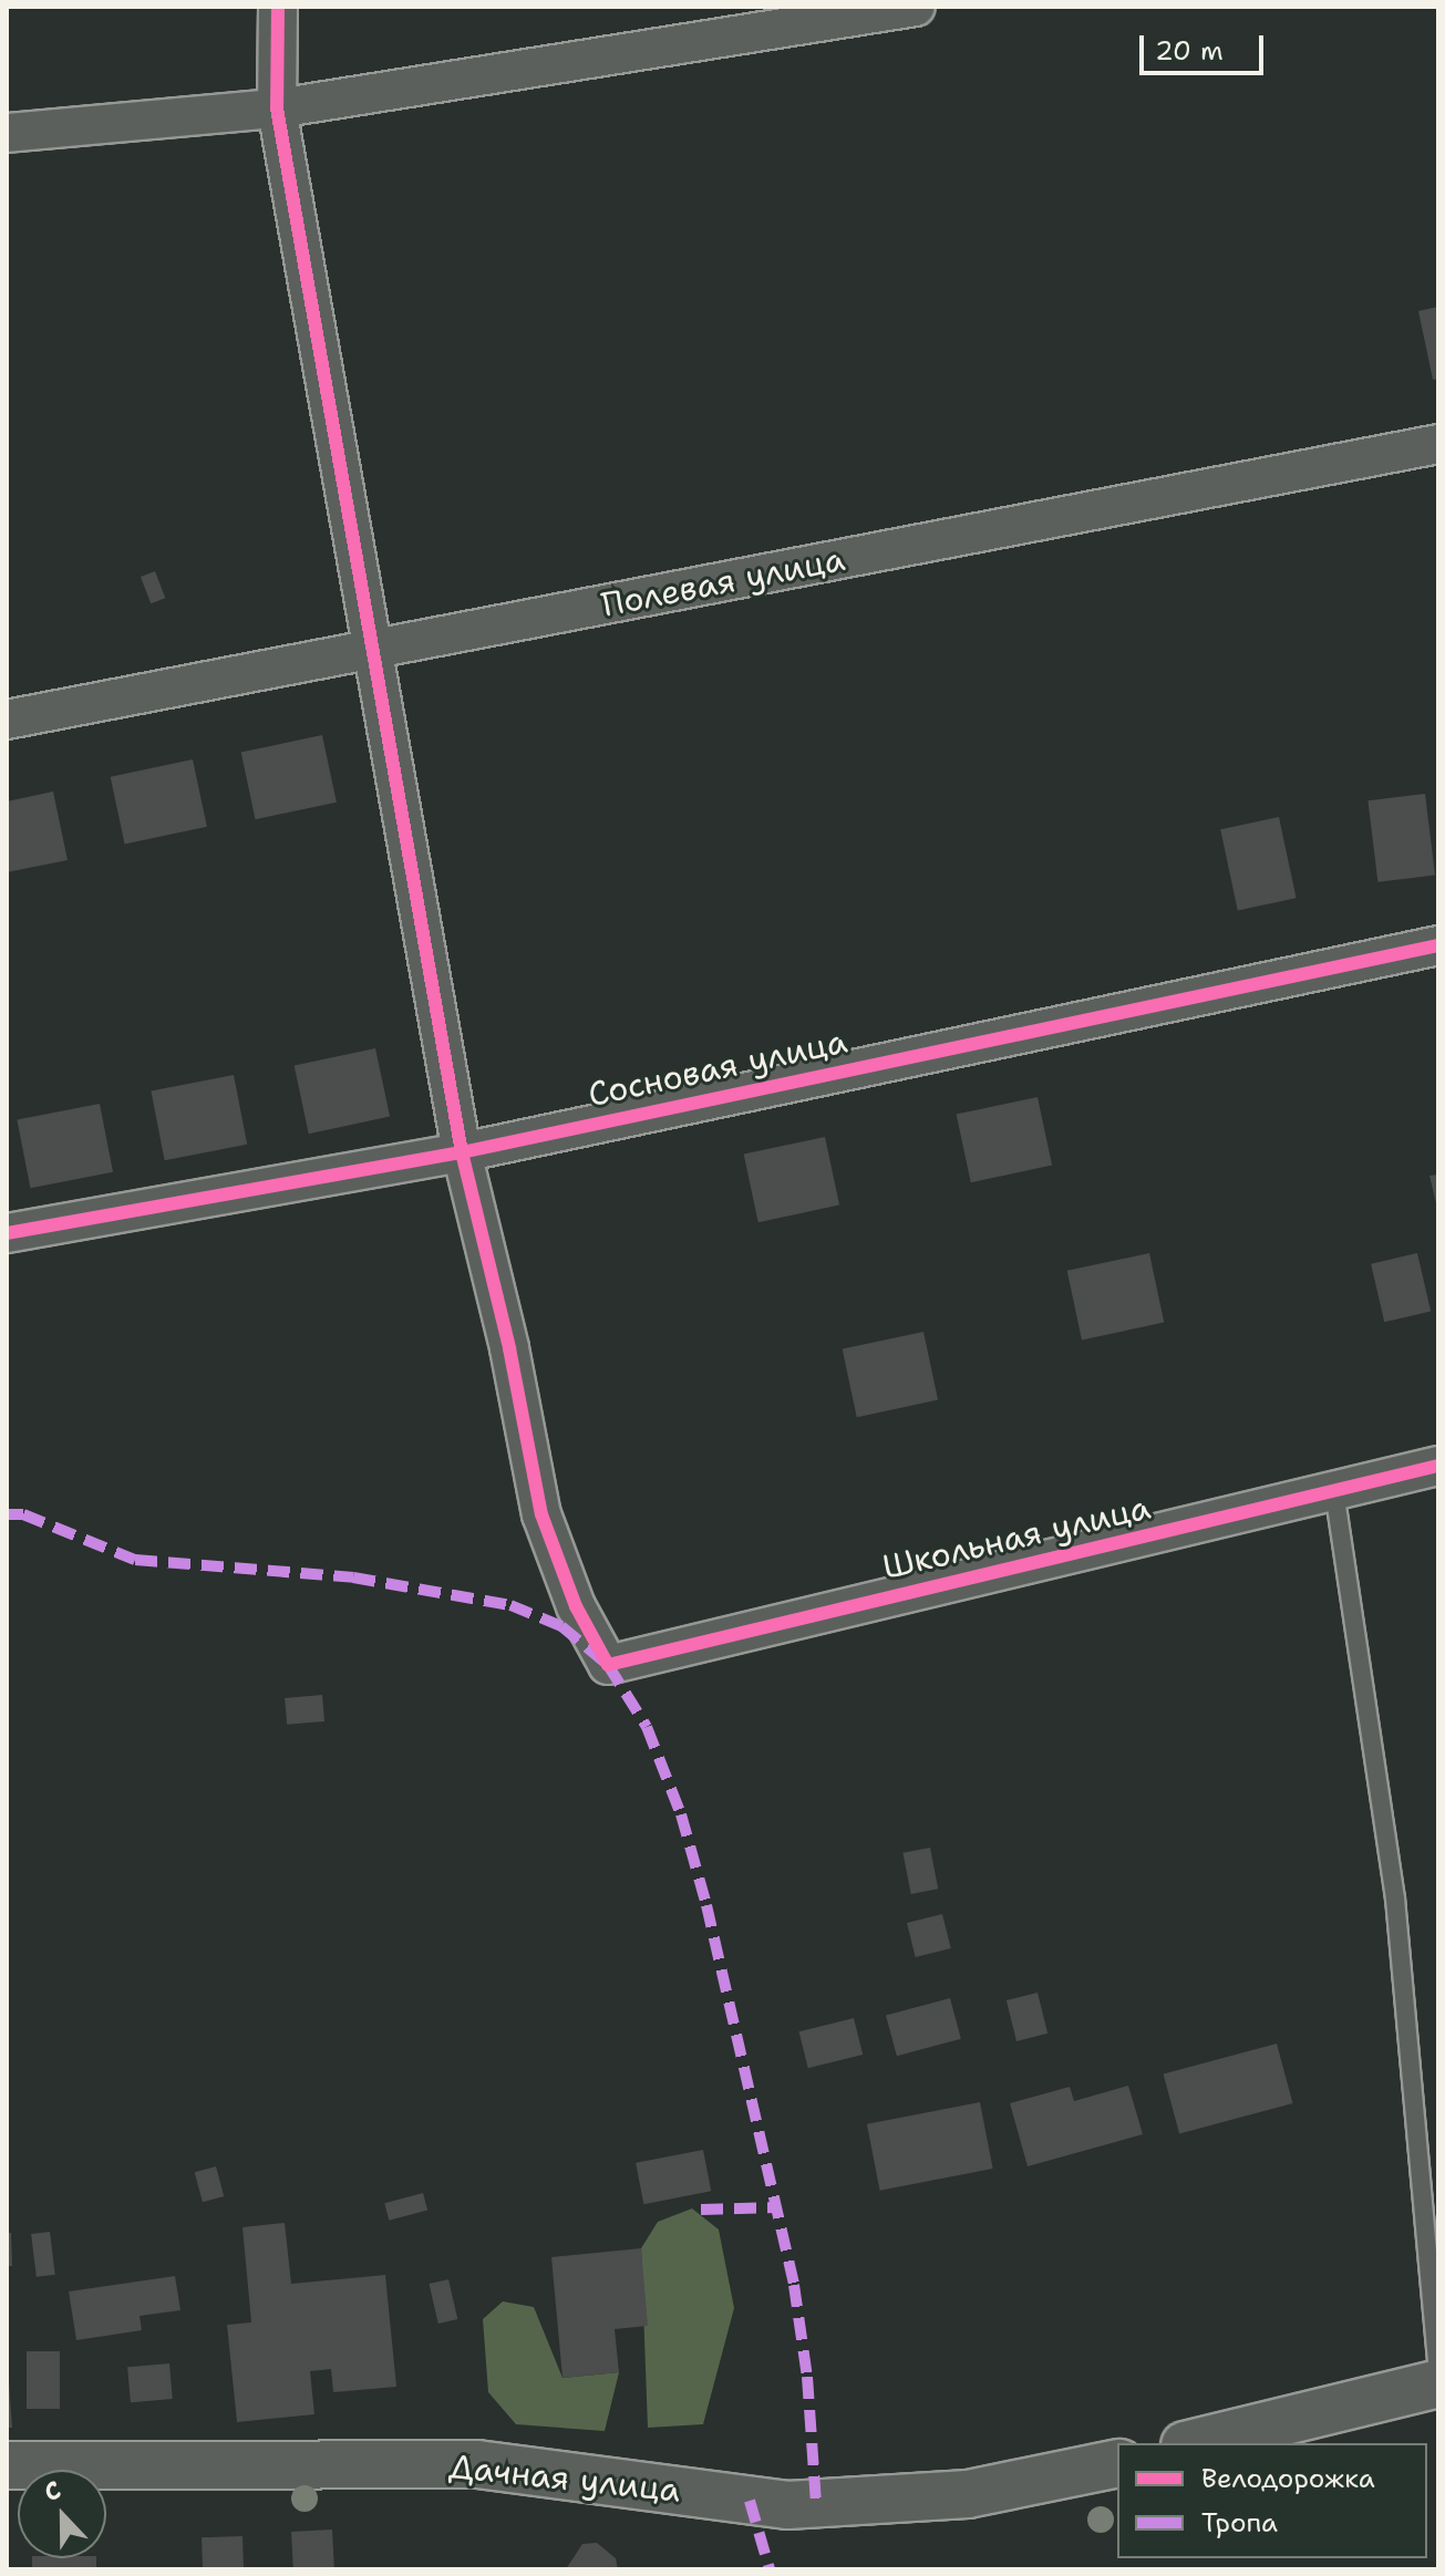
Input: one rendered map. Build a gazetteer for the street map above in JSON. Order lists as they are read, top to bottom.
{
  "streets": {
    "street": [
      "Полевая улица",
      "Сосновая улица",
      "Школьная улица",
      "Дачная улица"
    ]
  },
  "crossings": [
    ["Сосновая улица", "Школьная улица"]
  ],
  "legend": ["Велодорожка", "Тропа"],
  "scale_bar": "20 m",
  "north": "top"
}
